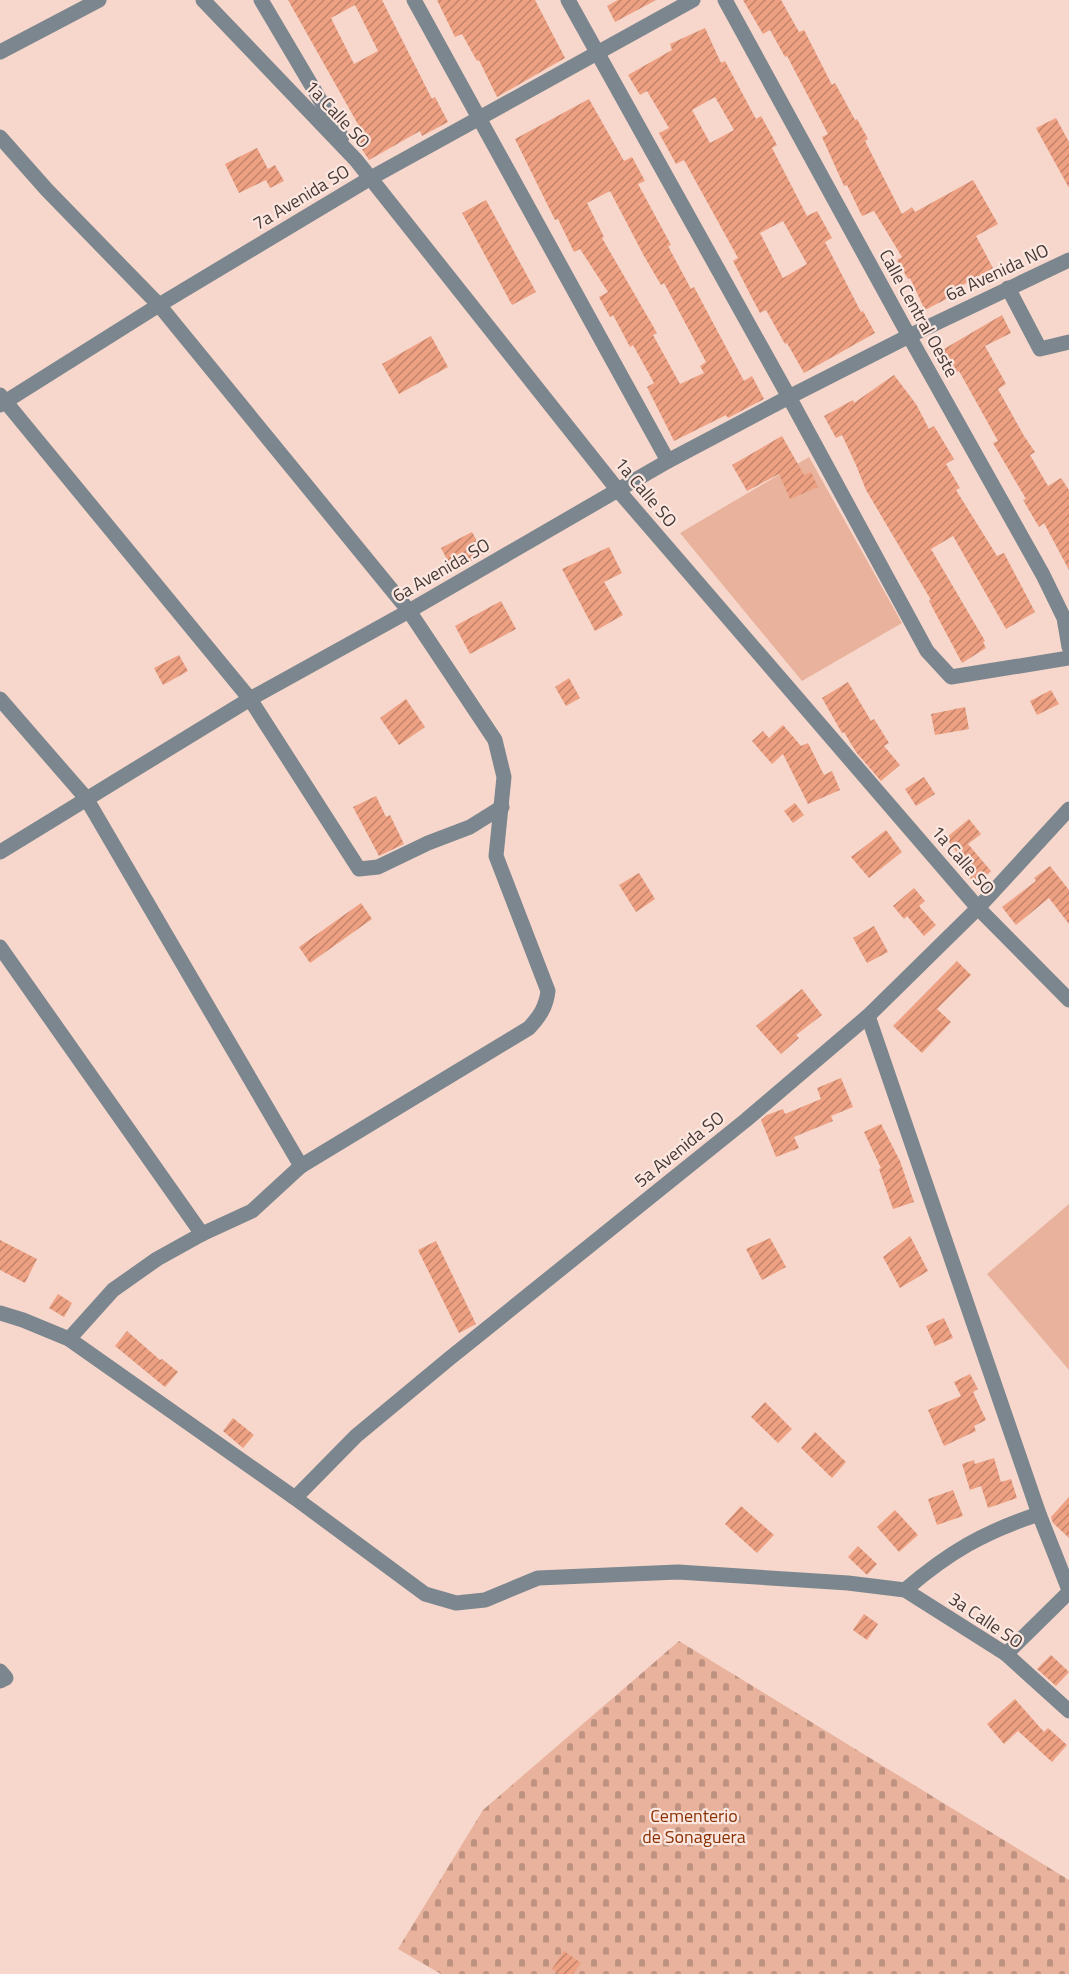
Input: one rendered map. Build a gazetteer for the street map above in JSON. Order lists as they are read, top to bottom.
{
  "streets": {
    "street": [
      "1a Calle SO",
      "7a Avenida SO",
      "6a Avenida NO",
      "Calle Central Oeste",
      "6a Avenida SO",
      "5a Avenida SO",
      "3a Calle SO"
    ]
  },
  "crossings": [
    ["1a Calle SO", "7a Avenida SO"],
    ["1a Calle SO", "6a Avenida SO"],
    ["1a Calle SO", "5a Avenida SO"],
    ["6a Avenida NO", "Calle Central Oeste"],
    ["6a Avenida NO", "6a Avenida SO"],
    ["Calle Central Oeste", "6a Avenida SO"]
  ],
  "parks": ["Cementerio de Sonaguera"]
}
